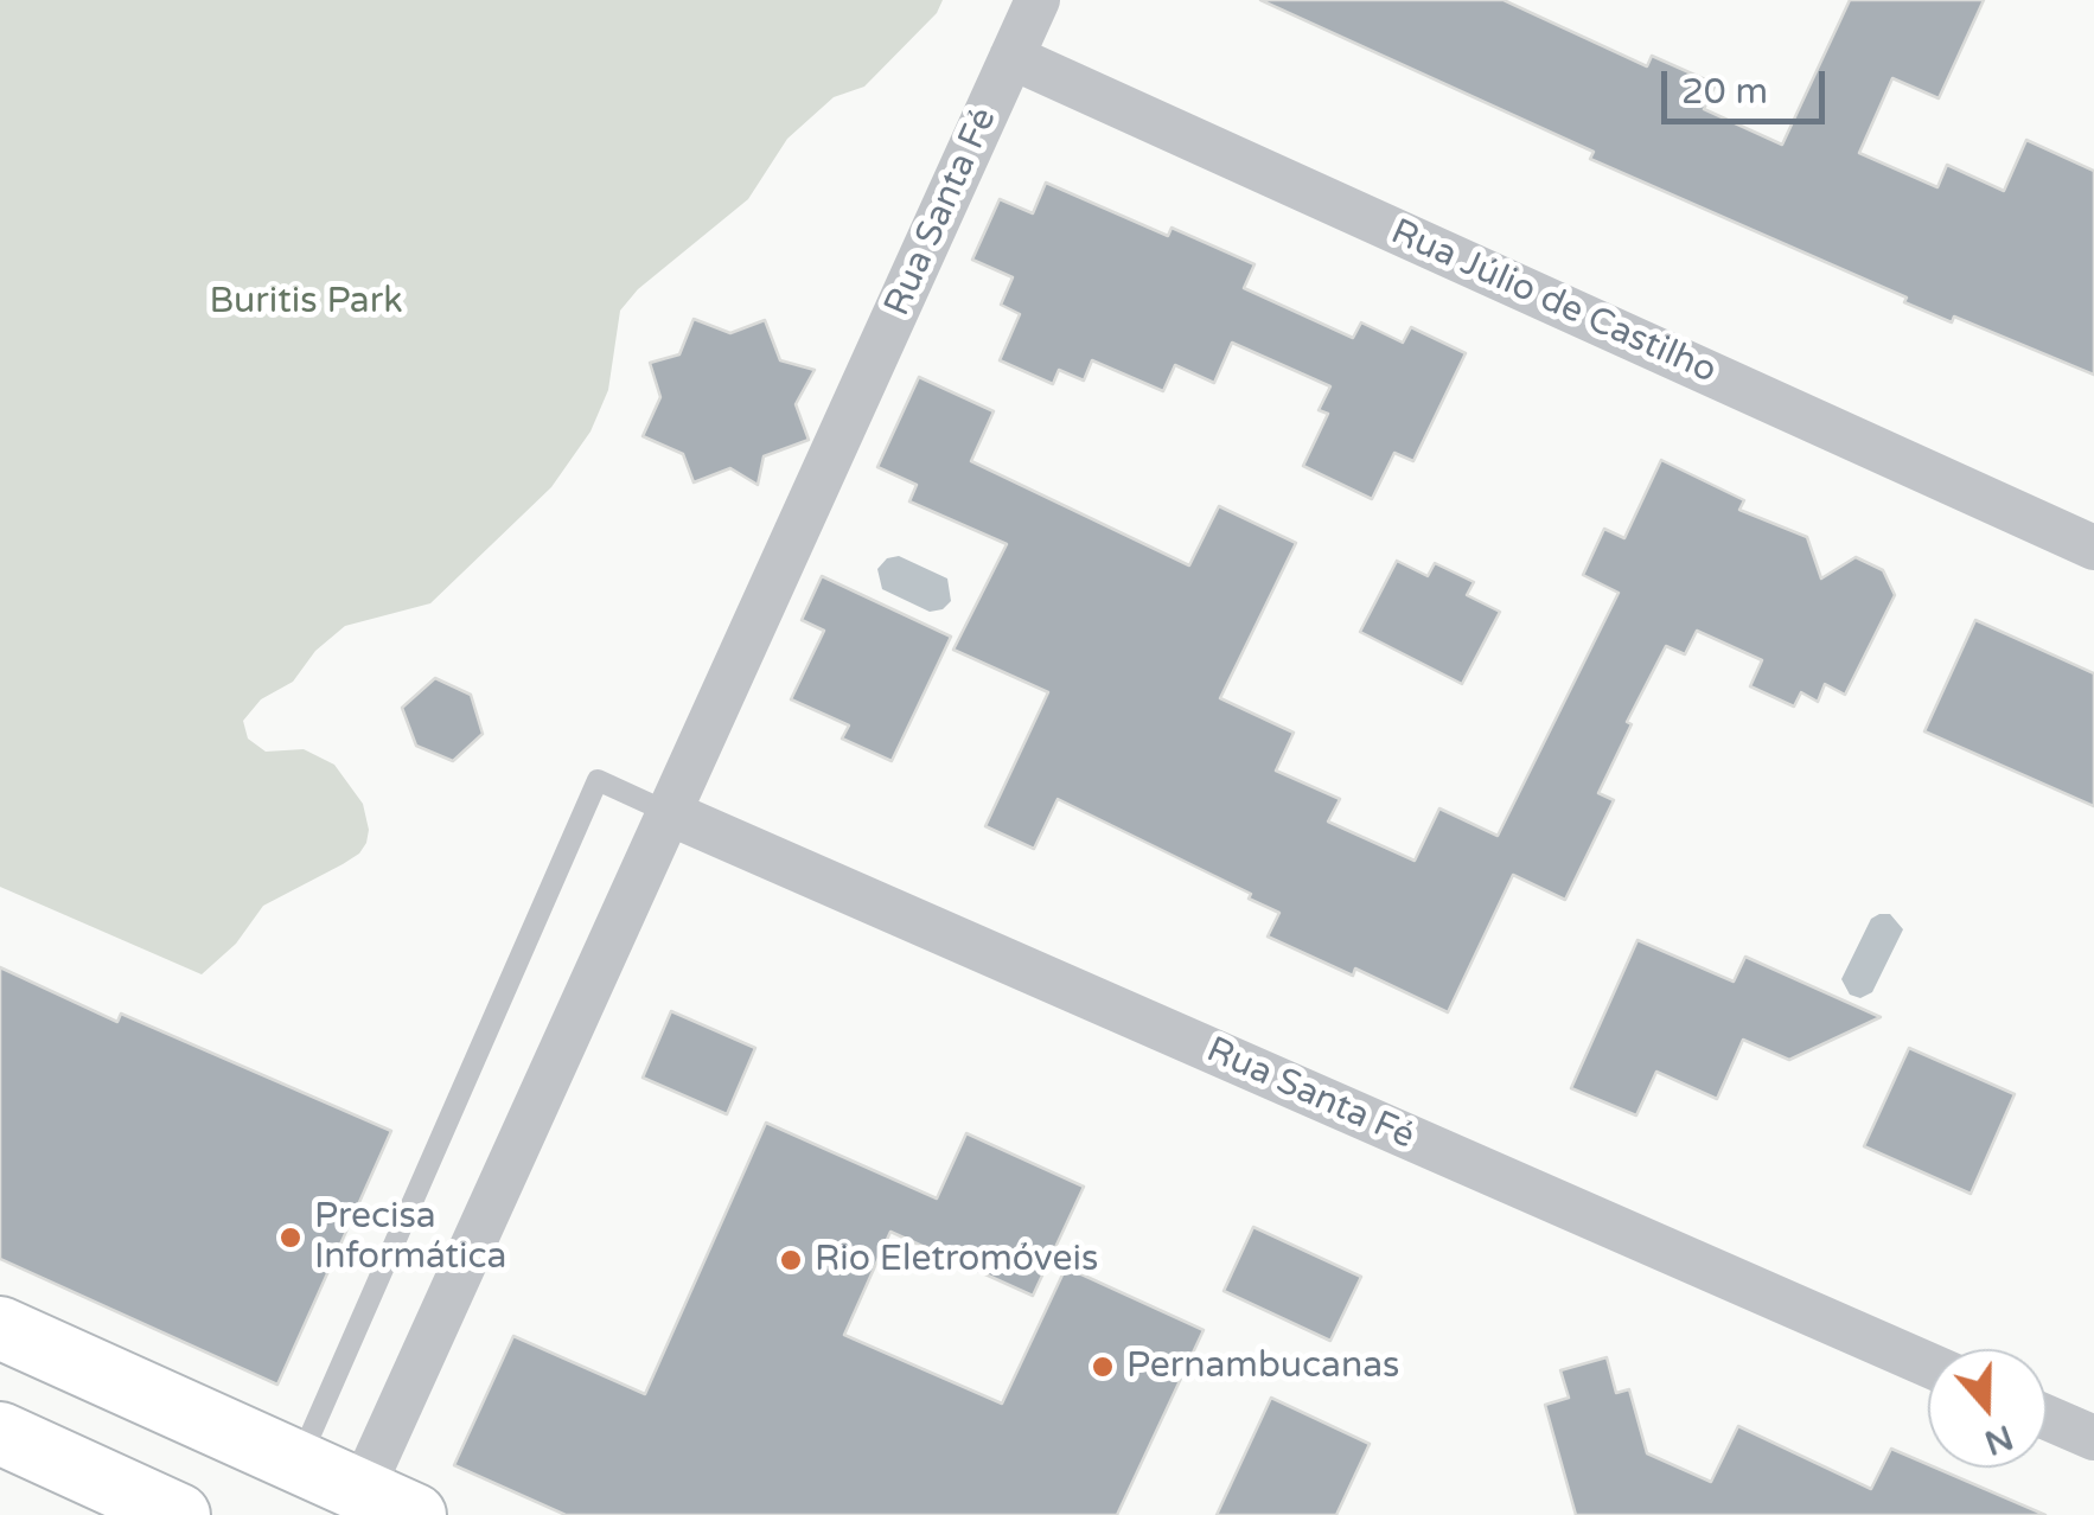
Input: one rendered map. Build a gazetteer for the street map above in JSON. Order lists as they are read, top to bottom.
{
  "streets": {
    "street": ["Rua Santa Fé", "Rua Júlio de Castilho"]
  },
  "crossings": [
    ["Rua Santa Fé", "Rua Júlio de Castilho"]
  ],
  "parks": ["Buritis Park"],
  "places": ["Precisa Informática", "Rio Eletromóveis", "Pernambucanas"],
  "scale_bar": "20 m",
  "north": "bottom"
}
